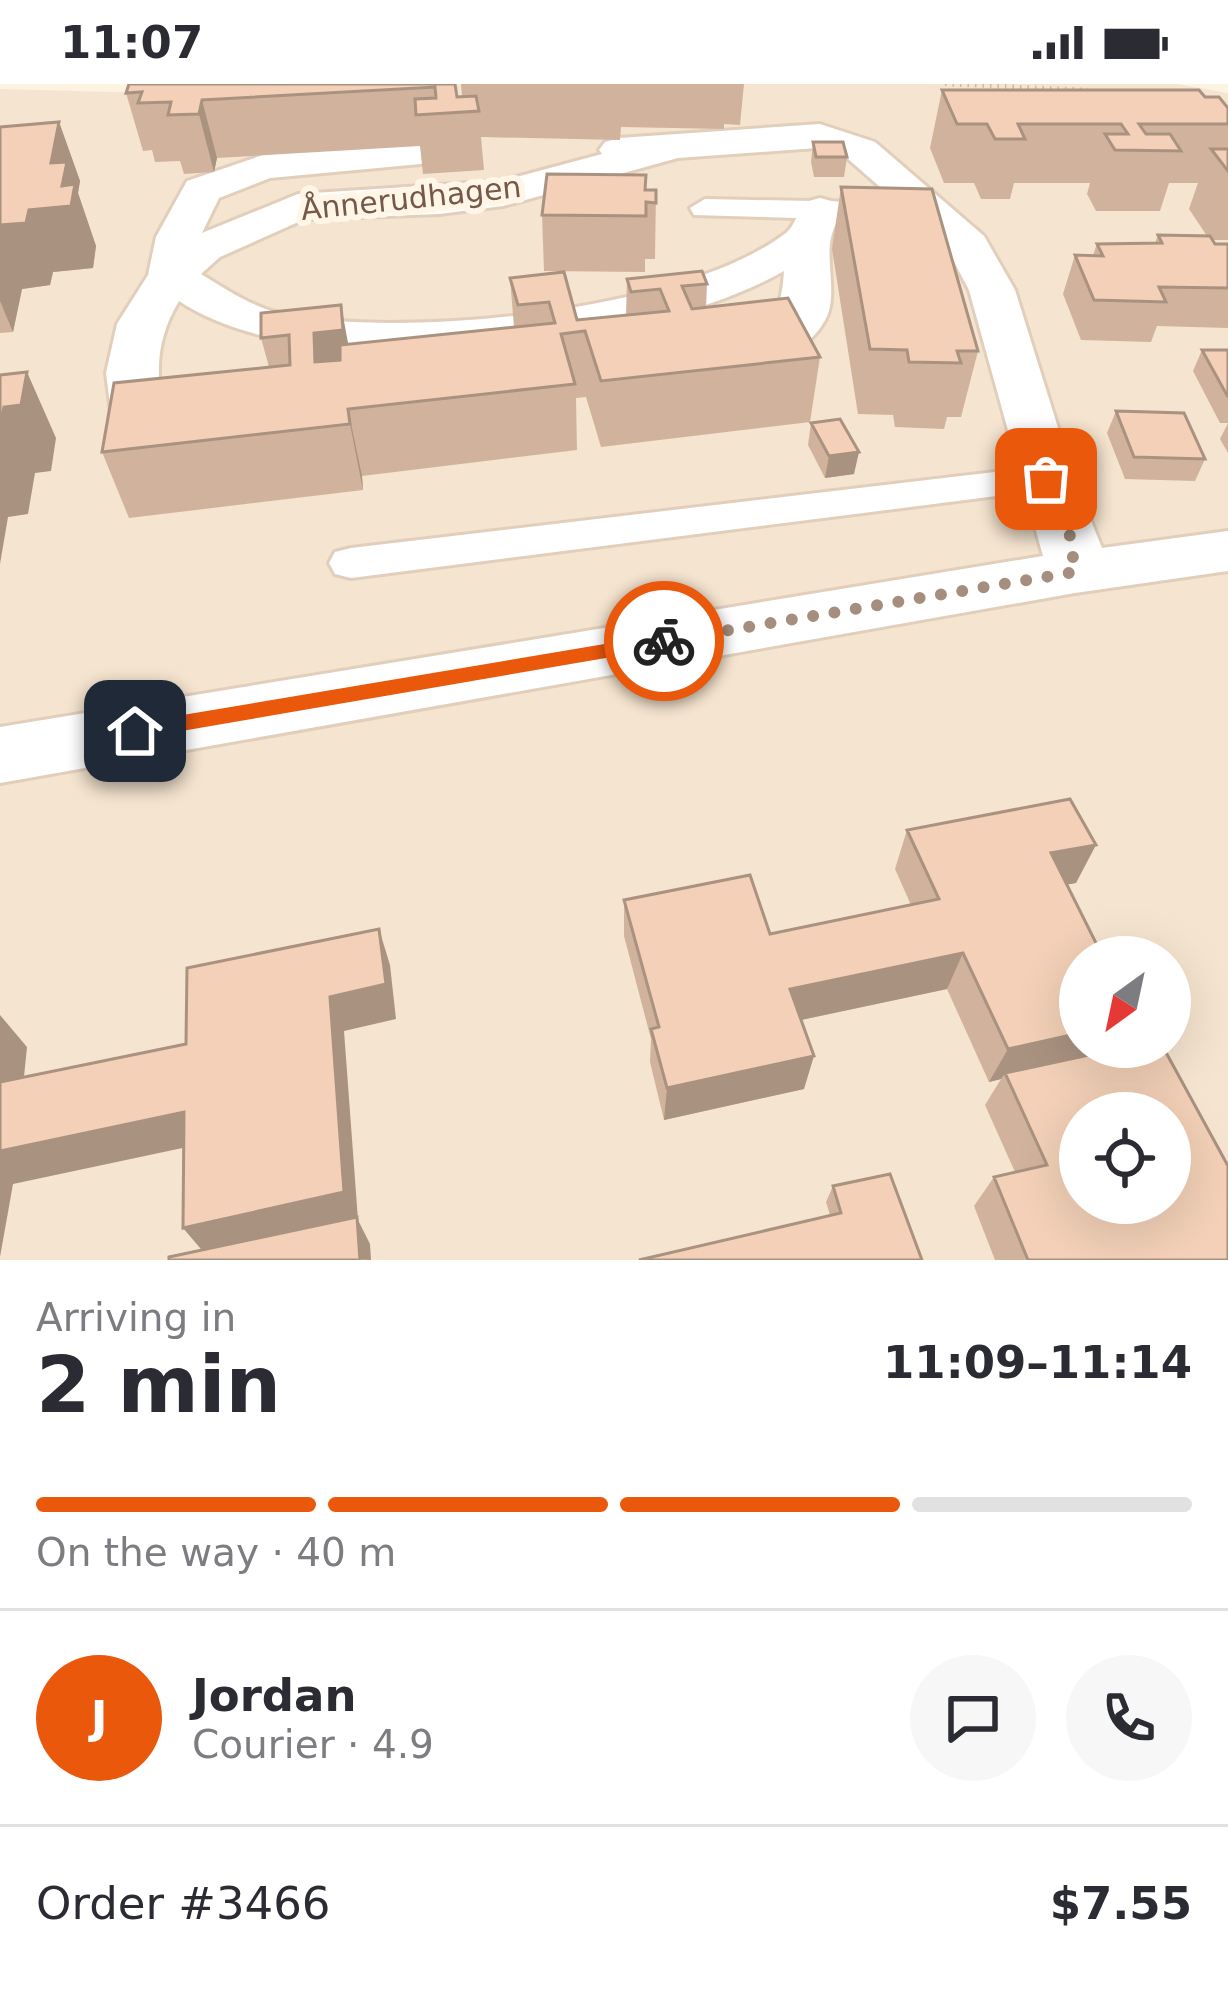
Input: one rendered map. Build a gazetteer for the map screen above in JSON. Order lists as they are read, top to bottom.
{
  "streets": {
    "street": ["Ånnerudhagen"]
  },
  "north": "bottom left",
  "page": {
    "status": "11:07",
    "heading": ["2 min", "Arriving in", "11:09–11:14"],
    "panel": [
      "Jordan",
      "Courier · 4.9",
      "Order #3466",
      "$7.55"
    ],
    "bar": "On the way · 40 m",
    "round": "J"
  }
}
